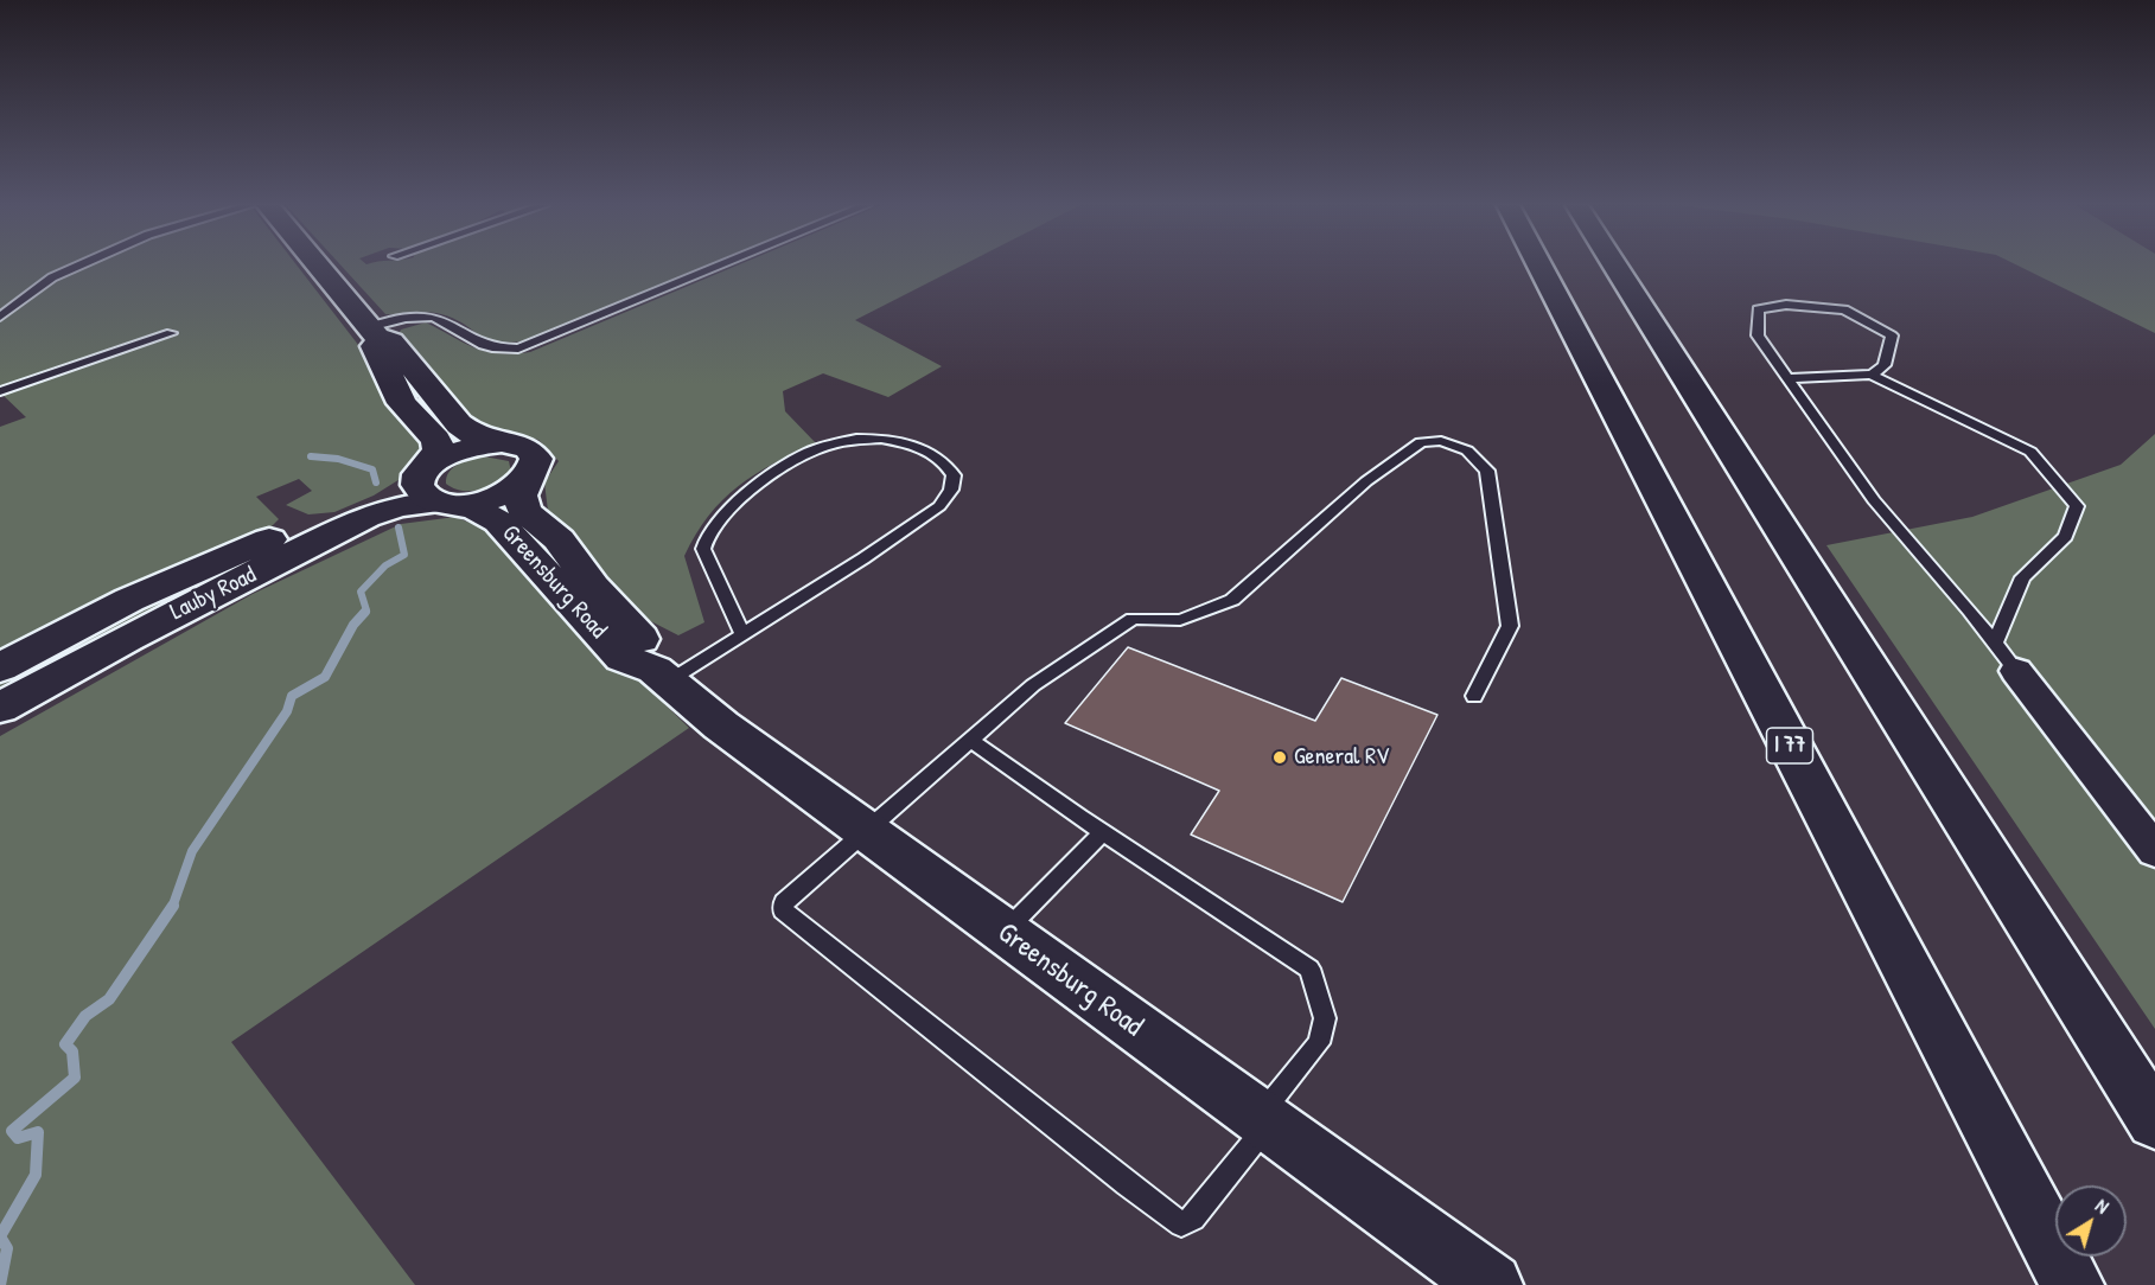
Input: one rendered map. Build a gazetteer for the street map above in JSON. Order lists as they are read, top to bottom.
{
  "streets": {
    "main road": ["Greensburg Road", "Lauby Road", "I 77"]
  },
  "crossings": [
    ["Greensburg Road", "Lauby Road"]
  ],
  "places": ["General RV"],
  "north": "top right"
}
